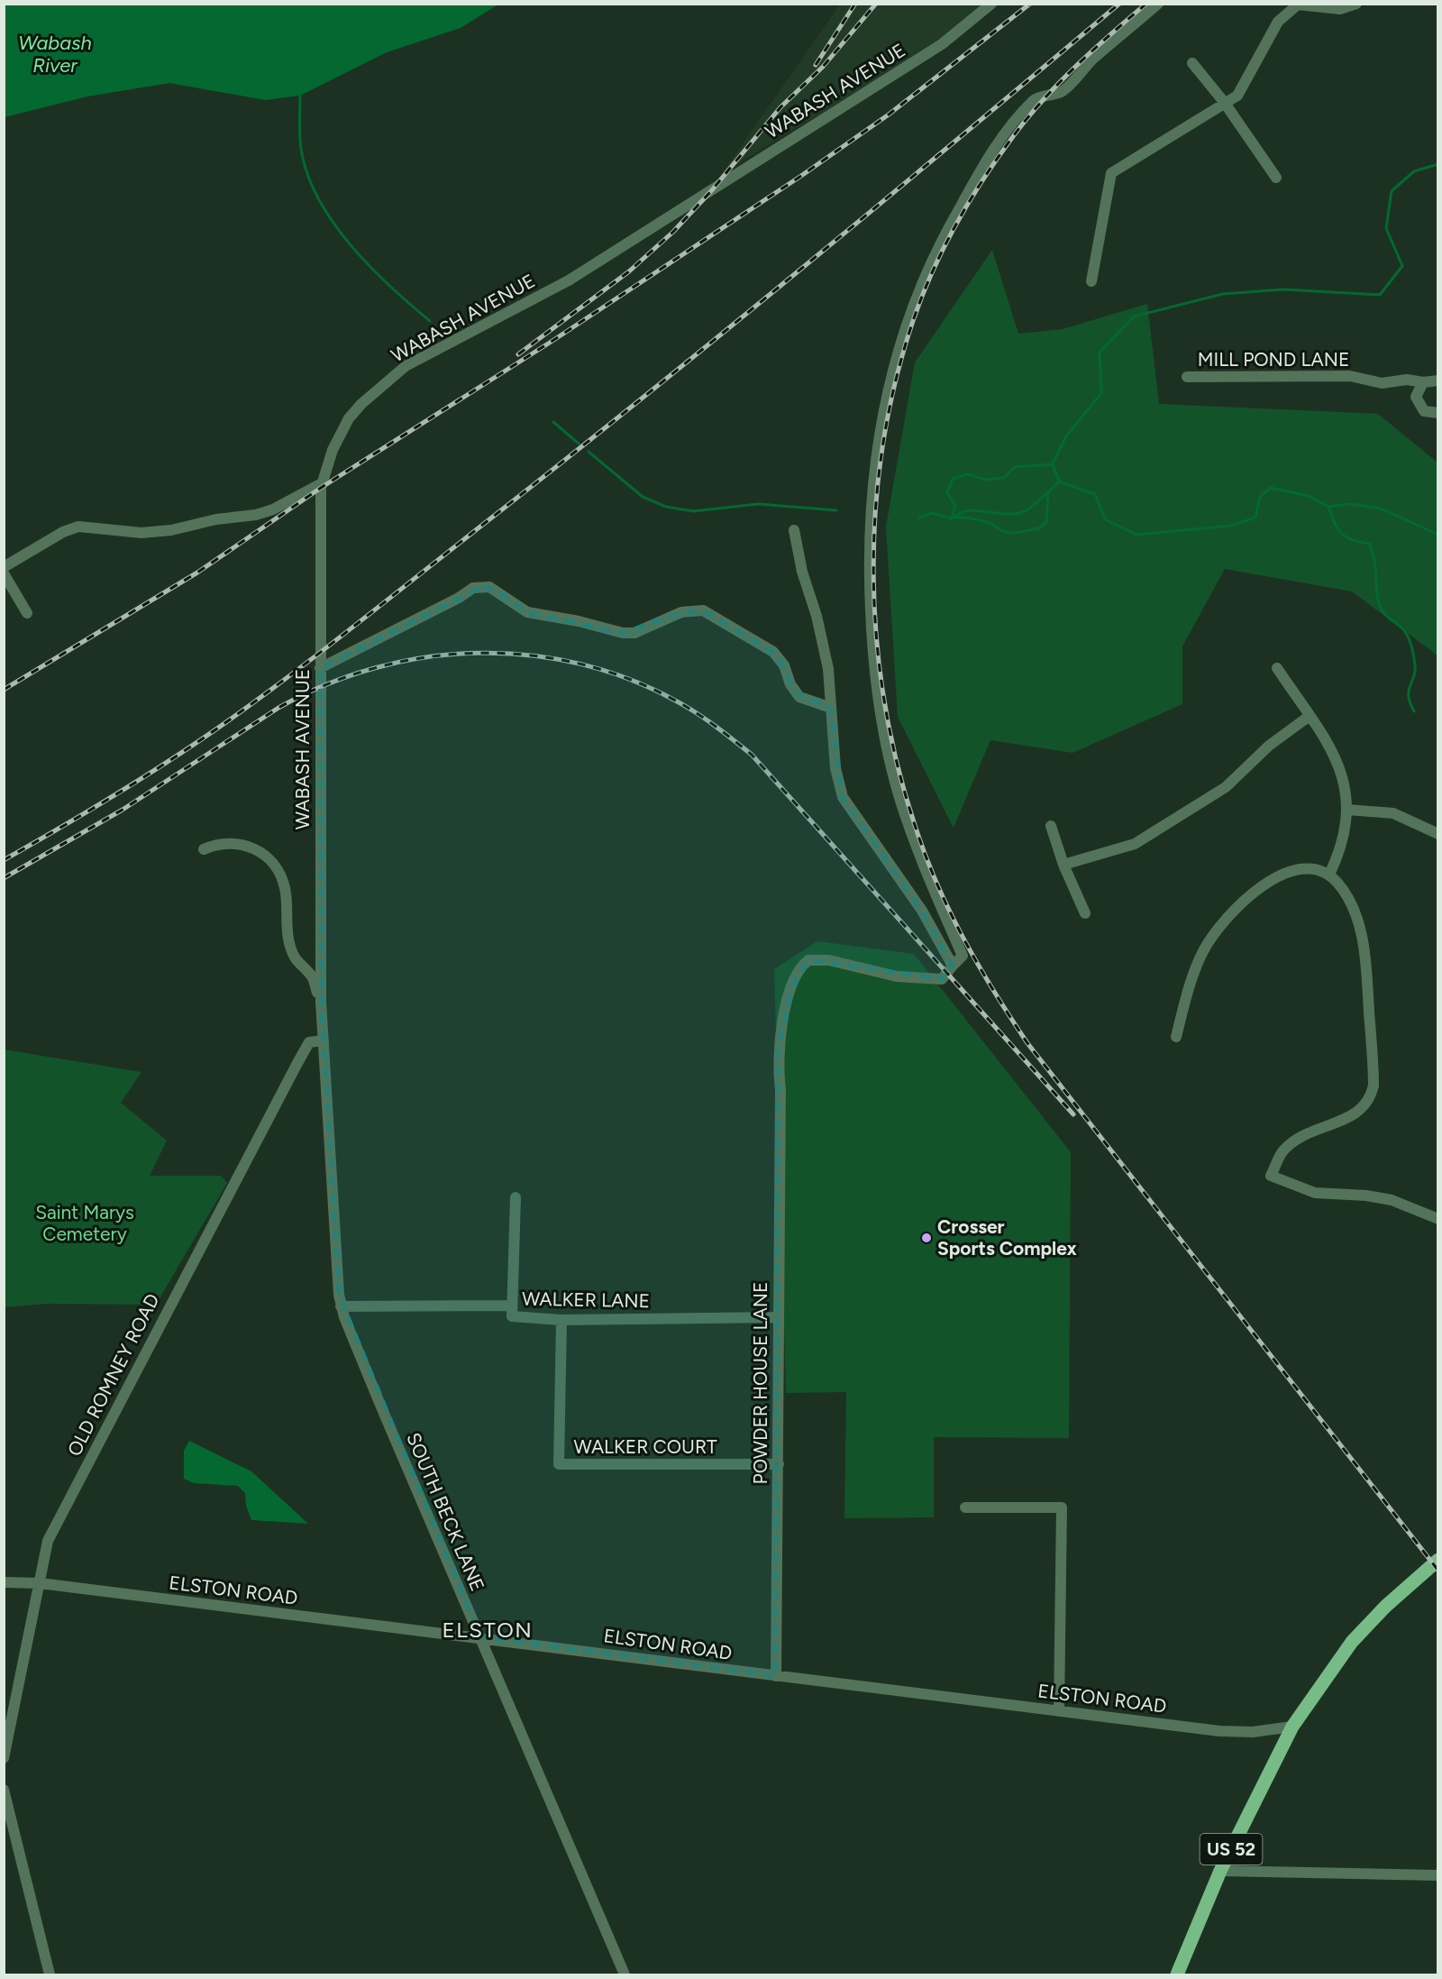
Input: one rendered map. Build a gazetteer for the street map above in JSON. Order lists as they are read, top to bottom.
{
  "streets": {
    "main road": ["US 52"],
    "street": [
      "WABASH AVENUE",
      "MILL POND LANE",
      "WALKER LANE",
      "OLD ROMNEY ROAD",
      "POWDER HOUSE LANE",
      "WALKER COURT",
      "SOUTH BECK LANE",
      "ELSTON ROAD"
    ]
  },
  "crossings": [
    ["WABASH AVENUE", "OLD ROMNEY ROAD"],
    ["WABASH AVENUE", "SOUTH BECK LANE"],
    ["WALKER LANE", "POWDER HOUSE LANE"],
    ["WALKER LANE", "WALKER COURT"],
    ["OLD ROMNEY ROAD", "SOUTH BECK LANE"],
    ["OLD ROMNEY ROAD", "ELSTON ROAD"],
    ["POWDER HOUSE LANE", "WALKER COURT"],
    ["POWDER HOUSE LANE", "ELSTON ROAD"],
    ["SOUTH BECK LANE", "ELSTON ROAD"],
    ["ELSTON ROAD", "US 52"]
  ],
  "districts": ["ELSTON"],
  "water": ["Wabash River"],
  "parks": ["Saint Marys Cemetery"],
  "places": ["Crosser Sports Complex"]
}
